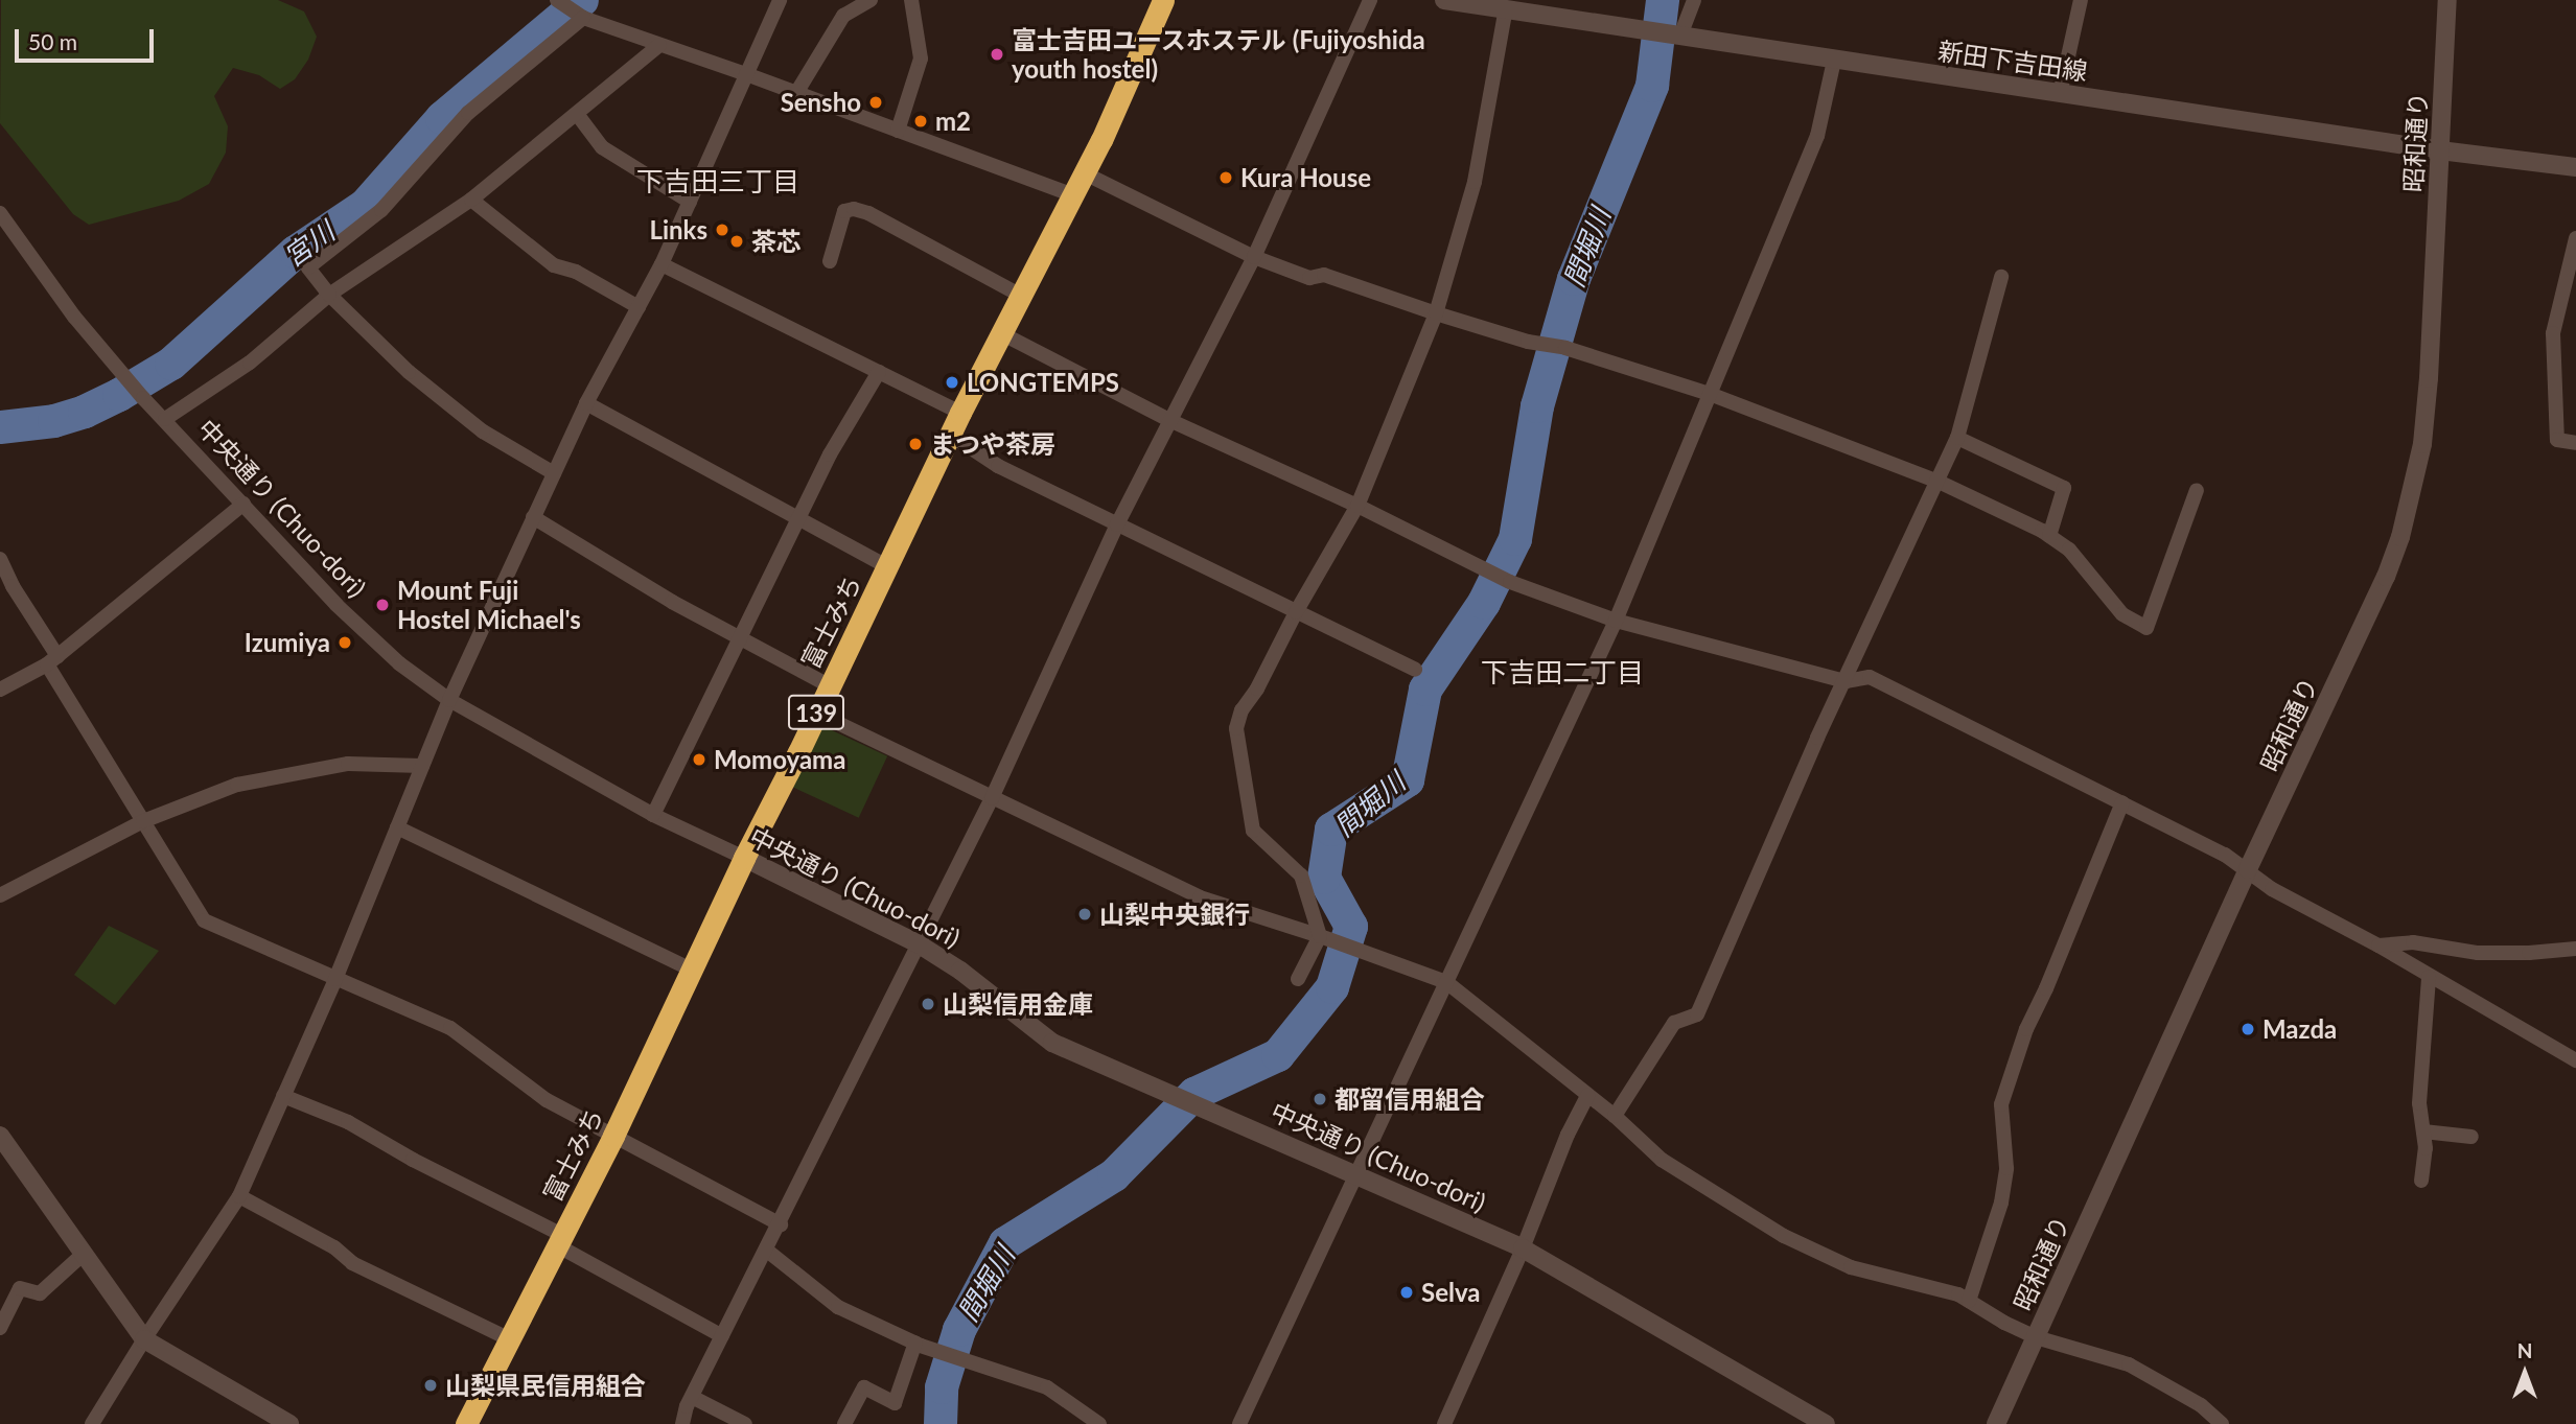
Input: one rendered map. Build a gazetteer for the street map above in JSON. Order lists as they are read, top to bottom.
{
  "streets": {
    "highway": ["富士みち", "139"],
    "street": ["新田下吉田線", "昭和通り", "中央通り (Chuo-dori)"]
  },
  "crossings": [
    ["新田下吉田線", "昭和通り"],
    ["中央通り (Chuo-dori)", "富士みち"]
  ],
  "districts": ["下吉田三丁目", "下吉田二丁目"],
  "water": ["宮川", "間堀川"],
  "places": [
    "富士吉田ユースホステル (Fujiyoshida youth hostel)",
    "Sensho",
    "m2",
    "Kura House",
    "Links",
    "茶芯",
    "LONGTEMPS",
    "まつや茶房",
    "Mount Fuji Hostel Michael's",
    "Izumiya",
    "Momoyama",
    "山梨中央銀行",
    "山梨信用金庫",
    "Mazda",
    "都留信用組合",
    "Selva",
    "山梨県民信用組合"
  ],
  "scale_bar": "50 m",
  "north": "top"
}
